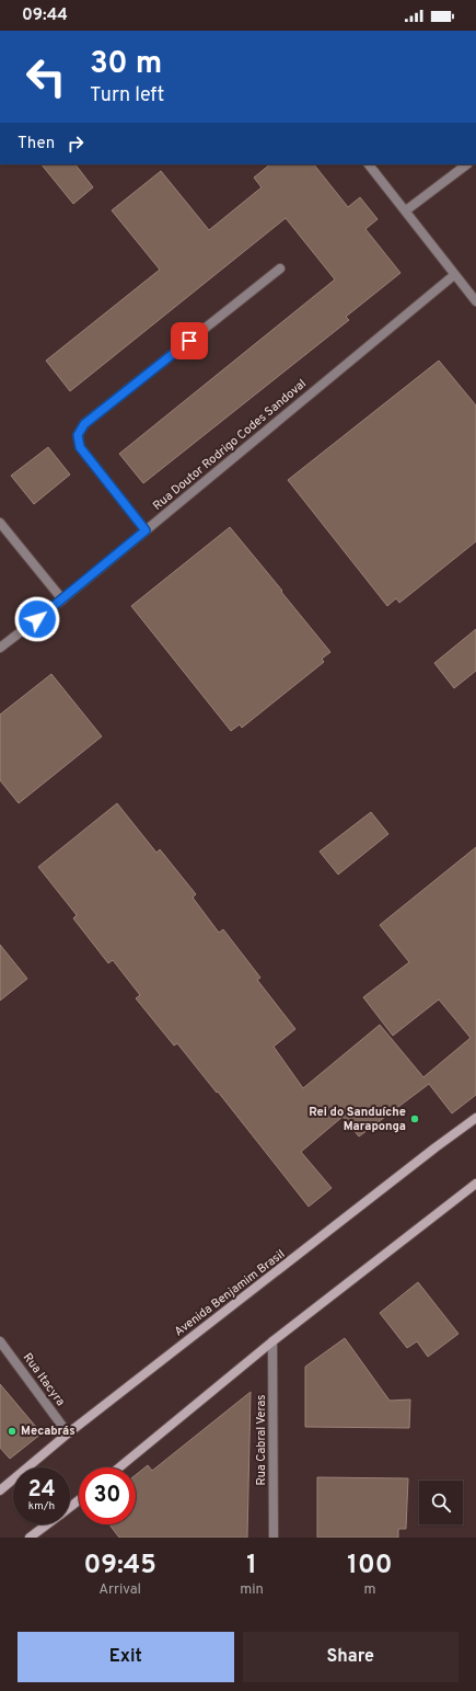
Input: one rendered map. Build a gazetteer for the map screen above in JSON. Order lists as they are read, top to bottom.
{
  "streets": {
    "main road": ["Avenida Benjamim Brasil"],
    "street": ["Rua Doutor Rodrigo Codes Sandoval", "Rua Itacyra", "Rua Cabral Veras"]
  },
  "crossings": [
    ["Avenida Benjamim Brasil", "Rua Itacyra"]
  ],
  "places": ["Rei do Sanduíche Maraponga", "Mecabrás"],
  "page": {
    "status": "09:44",
    "turn": ["30 m", "Turn left"],
    "then": "Then",
    "speed": "24 km/h",
    "limit": "30",
    "eta": [
      "09:45",
      "Arrival",
      "1",
      "min",
      "100",
      "m"
    ],
    "buttons": ["Exit", "Share"]
  }
}
